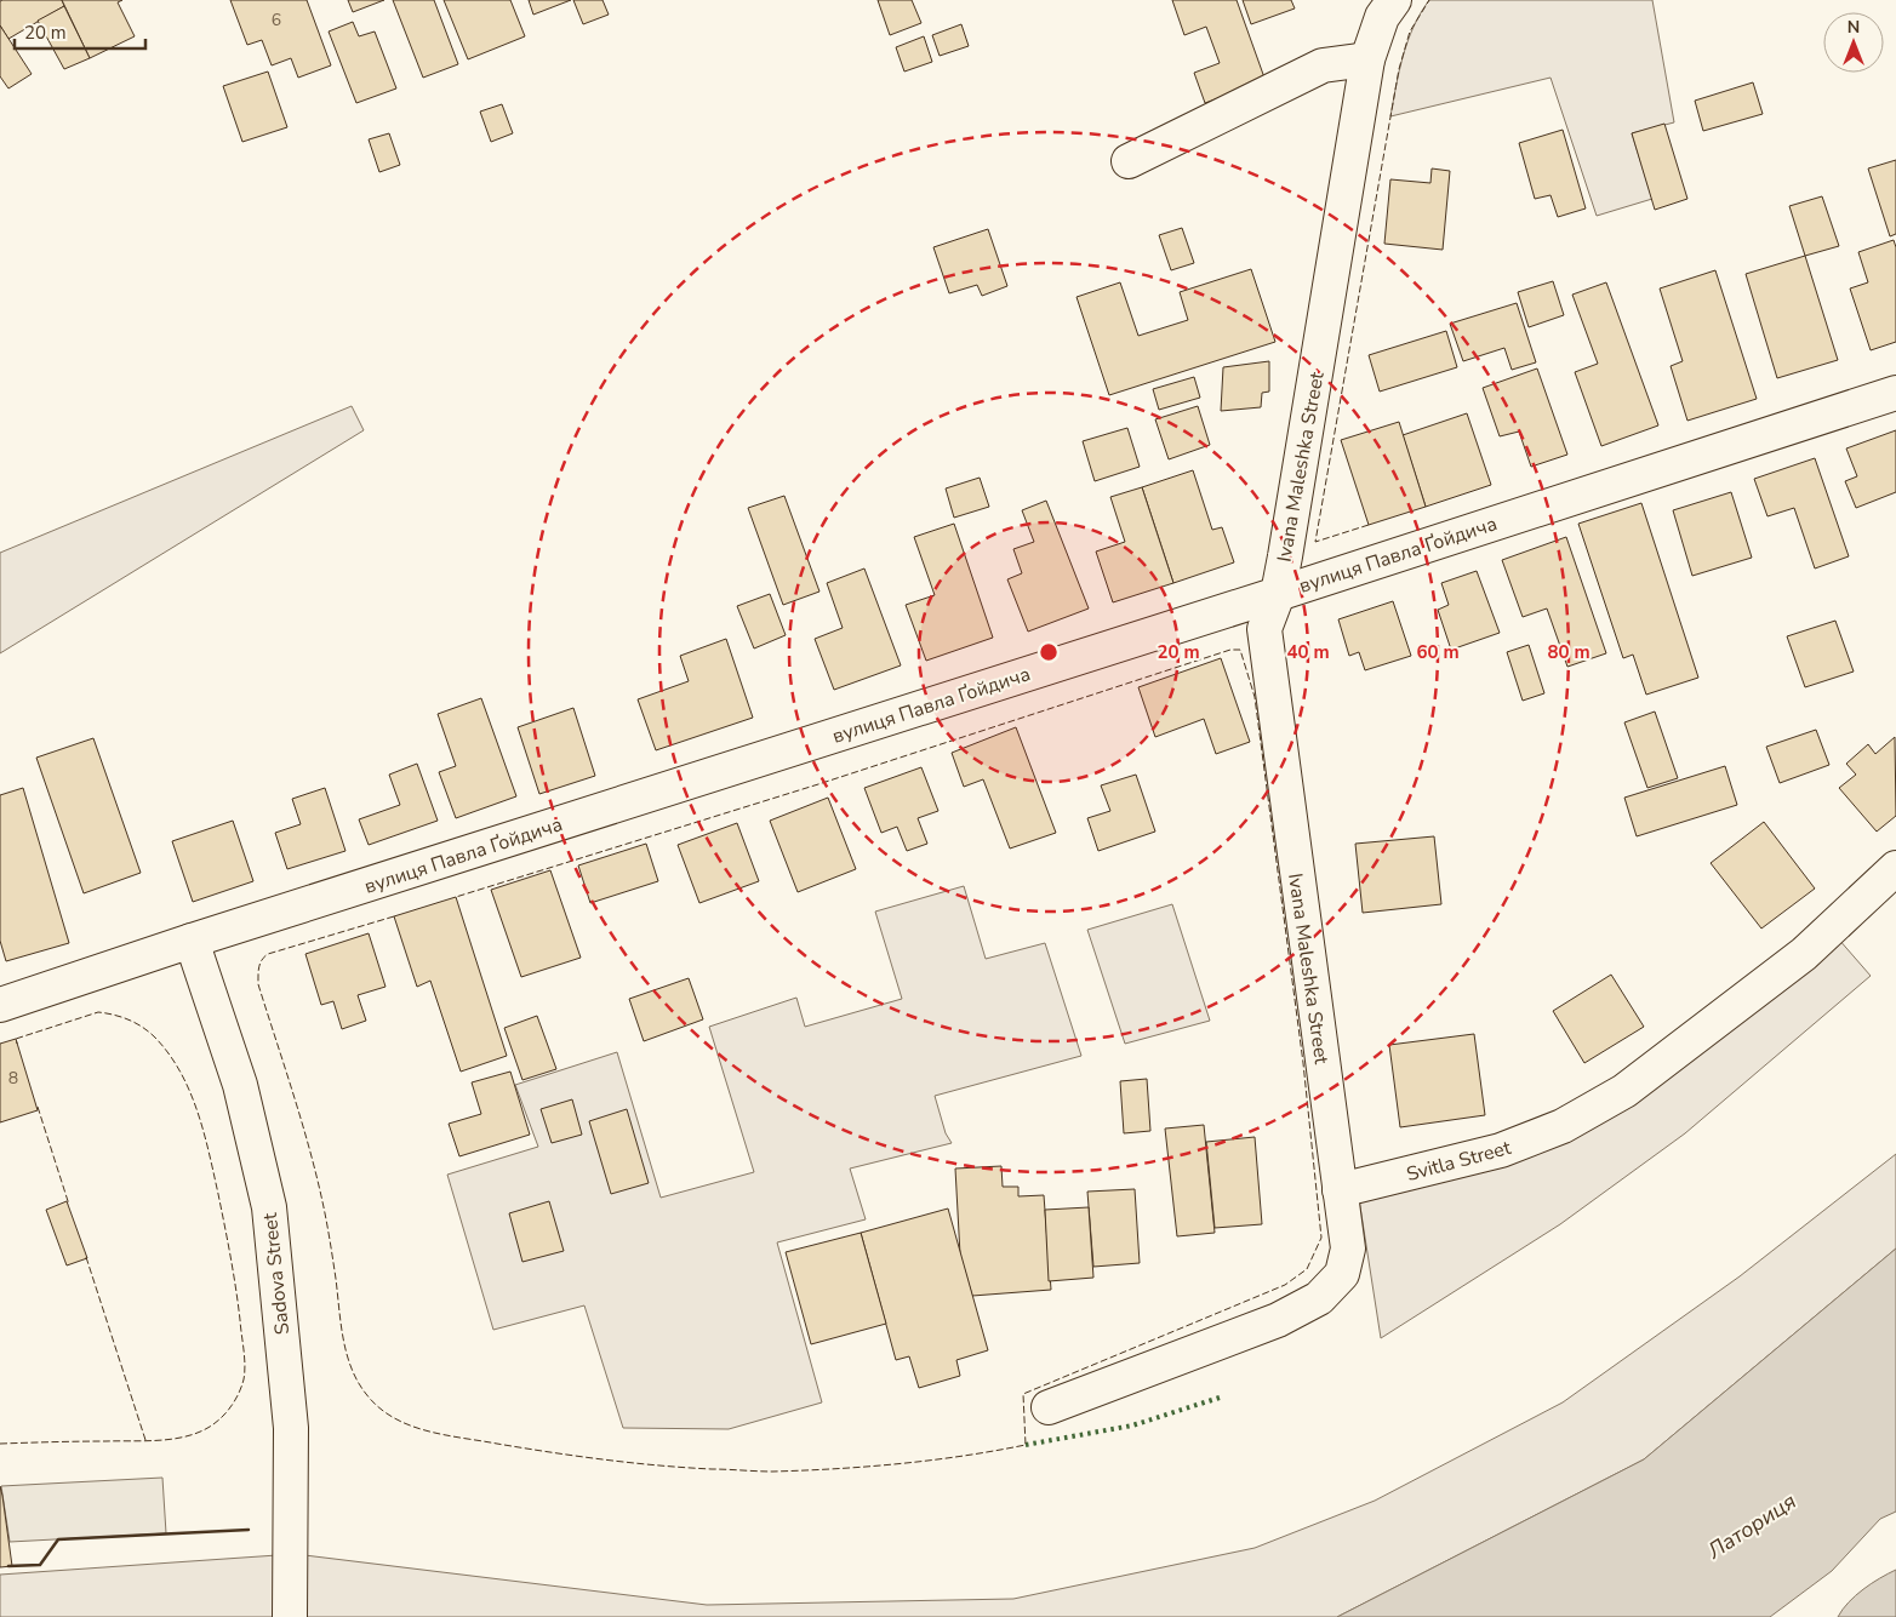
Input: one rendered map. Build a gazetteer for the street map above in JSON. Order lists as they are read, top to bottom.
{
  "streets": {
    "street": [
      "Ivana Maleshka Street",
      "вулиця Павла Ґойдича",
      "Svitla Street",
      "Sadova Street"
    ]
  },
  "crossings": [
    ["Ivana Maleshka Street", "вулиця Павла Ґойдича"],
    ["Ivana Maleshka Street", "Svitla Street"],
    ["вулиця Павла Ґойдича", "Sadova Street"]
  ],
  "water": ["Латориця"],
  "house_numbers": ["6", "8"],
  "scale_bar": "20 m",
  "north": "top",
  "rings": [
    "20 m",
    "40 m",
    "60 m",
    "80 m"
  ]
}
